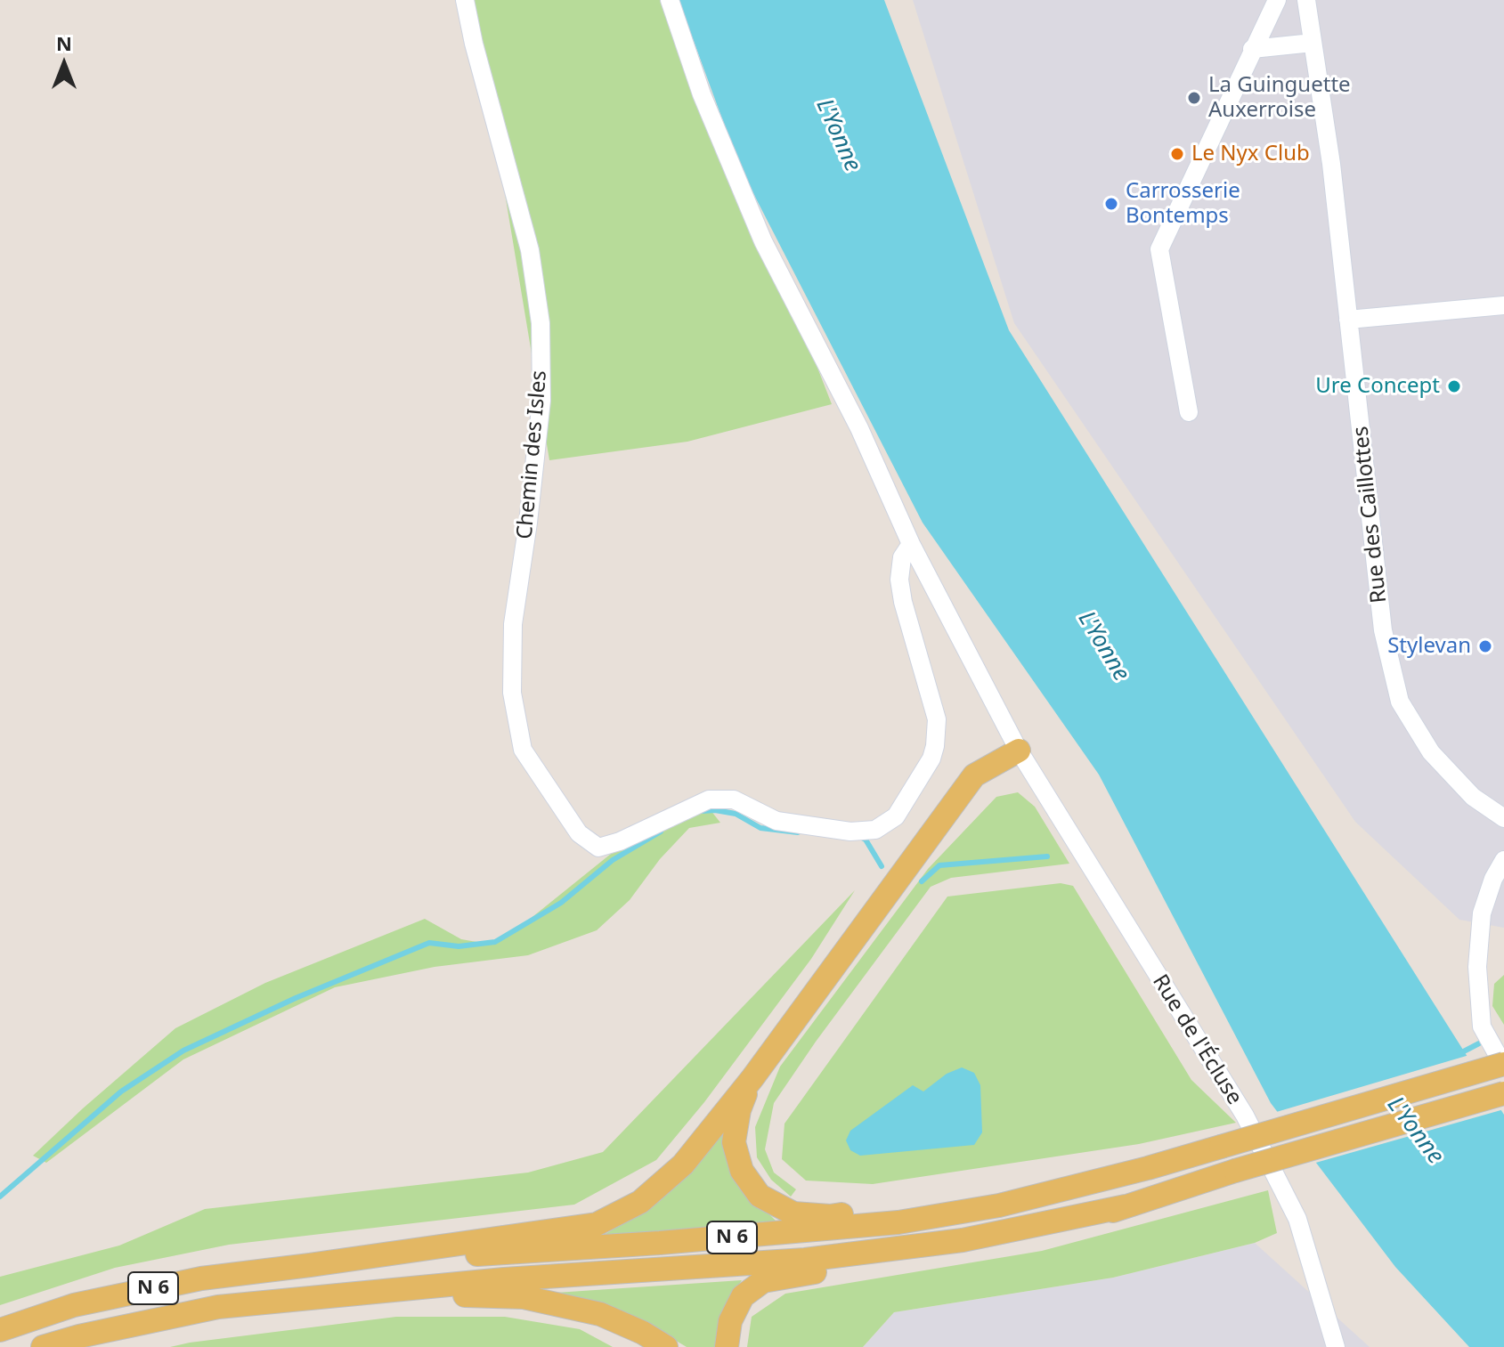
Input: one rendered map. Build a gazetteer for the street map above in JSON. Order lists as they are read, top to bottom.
{
  "streets": {
    "main road": ["N 6"],
    "street": ["Chemin des Isles", "Rue des Caillottes", "Rue de l'Écluse"]
  },
  "crossings": [
    ["Chemin des Isles", "Rue de l'Écluse"]
  ],
  "water": ["L'Yonne"],
  "places": [
    "La Guinguette Auxerroise",
    "Le Nyx Club",
    "Carrosserie Bontemps",
    "Ure Concept",
    "Stylevan"
  ],
  "north": "top"
}
